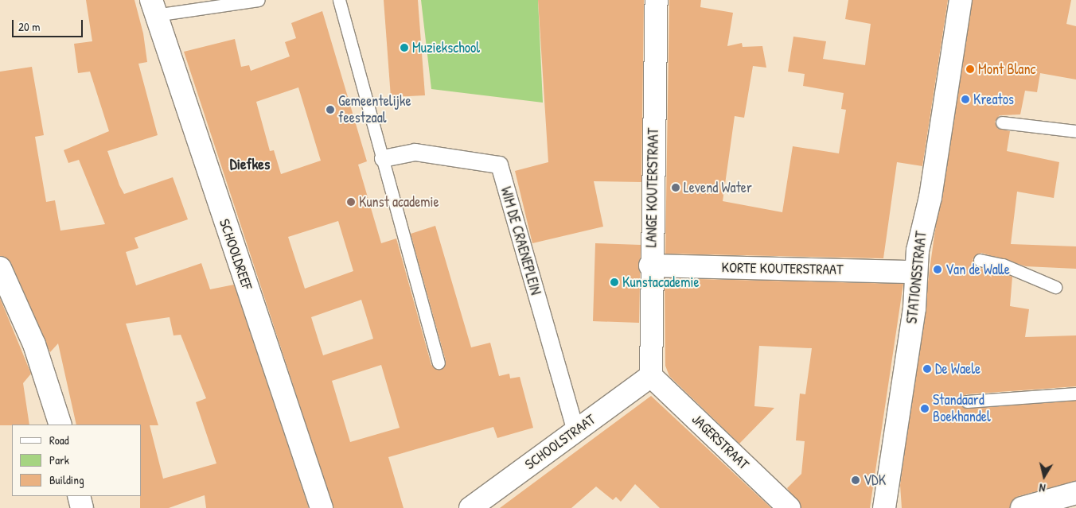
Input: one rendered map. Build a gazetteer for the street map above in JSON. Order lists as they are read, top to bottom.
{
  "streets": {
    "street": [
      "LANGE KOUTERSTRAAT",
      "WIM DE CRAENEPLEIN",
      "SCHOOLDREEF",
      "KORTE KOUTERSTRAAT",
      "STATIONSSTRAAT",
      "SCHOOLSTRAAT",
      "JAGERSTRAAT"
    ]
  },
  "crossings": [
    ["LANGE KOUTERSTRAAT", "KORTE KOUTERSTRAAT"],
    ["LANGE KOUTERSTRAAT", "SCHOOLSTRAAT"],
    ["LANGE KOUTERSTRAAT", "JAGERSTRAAT"],
    ["WIM DE CRAENEPLEIN", "SCHOOLSTRAAT"],
    ["KORTE KOUTERSTRAAT", "STATIONSSTRAAT"],
    ["SCHOOLSTRAAT", "JAGERSTRAAT"]
  ],
  "districts": ["Diefkes"],
  "places": [
    "Muziekschool",
    "Mont Blanc",
    "Kreatos",
    "Gemeentelijke feestzaal",
    "Levend Water",
    "Kunst academie",
    "Van de Walle",
    "Kunstacademie",
    "De Waele",
    "Standaard Boekhandel",
    "VDK"
  ],
  "legend": ["Road", "Park", "Building"],
  "scale_bar": "20 m",
  "north": "bottom"
}
